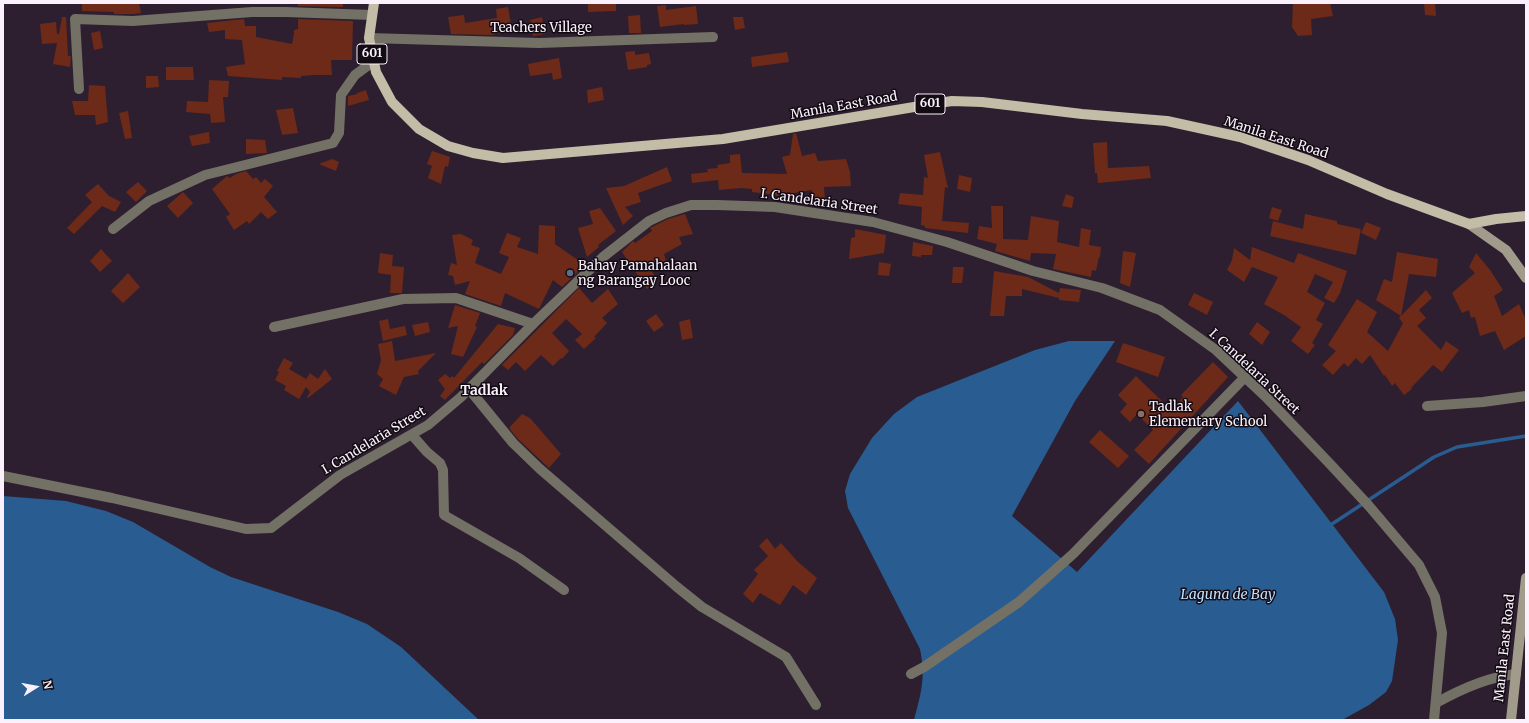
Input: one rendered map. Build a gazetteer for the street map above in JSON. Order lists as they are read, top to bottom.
{
  "streets": {
    "main road": ["601", "Manila East Road"],
    "street": ["Teachers Village", "I. Candelaria Street"]
  },
  "crossings": [
    ["Teachers Village", "Manila East Road"]
  ],
  "districts": ["Tadlak"],
  "water": ["Laguna de Bay"],
  "places": ["Bahay Pamahalaan ng Barangay Looc", "Tadlak Elementary School"],
  "north": "right"
}
